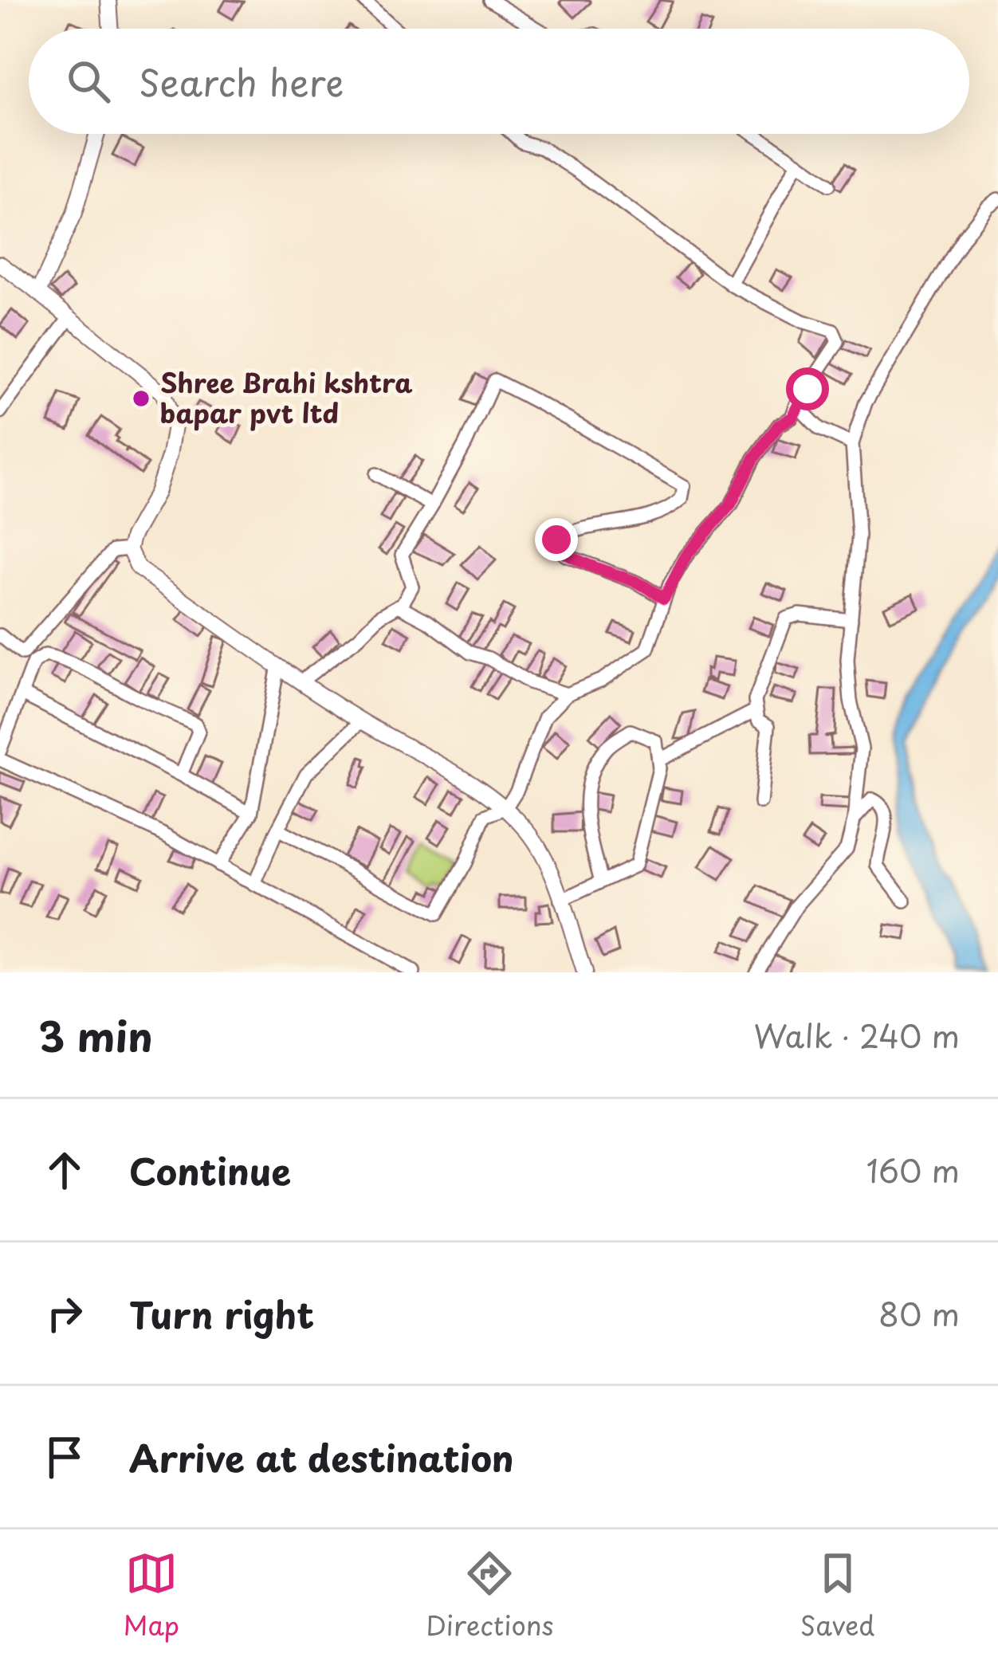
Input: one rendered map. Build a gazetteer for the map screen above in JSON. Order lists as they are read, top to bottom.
{
  "places": ["Shree Brahi kshtra bapar pvt ltd"],
  "page": {
    "search": "Search here",
    "heading": ["3 min", "Walk · 240 m"],
    "list": [
      ["Continue", "160 m"],
      ["Turn right", "80 m"],
      "Arrive at destination"
    ],
    "nav": ["Map", "Directions", "Saved"]
  }
}
